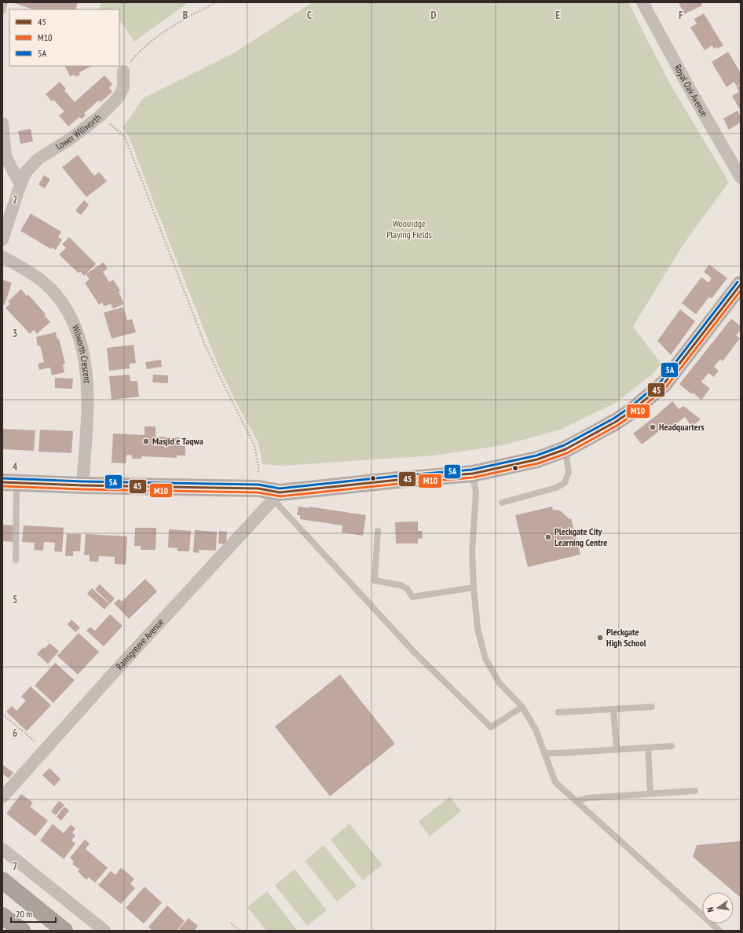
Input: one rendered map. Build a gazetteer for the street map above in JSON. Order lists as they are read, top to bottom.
{
  "streets": {
    "street": [
      "Royal Oak Avenue",
      "Lower Willworth",
      "Wilworth Crescent",
      "Ramsgreave Avenue"
    ]
  },
  "parks": ["Woolridge Playing Fields"],
  "places": [
    "Headquarters",
    "Masjid e Taqwa",
    "Pleckgate City Learning Centre",
    "Pleckgate High School"
  ],
  "lines": ["transit line 5A", "transit line 45", "transit line M10"],
  "legend": ["45", "M10", "5A"],
  "scale_bar": "20 m",
  "north": "left",
  "grid": {
    "columns": [
      "B",
      "C",
      "D",
      "E",
      "F"
    ],
    "rows": [
      "2",
      "3",
      "4",
      "5",
      "6",
      "7"
    ]
  }
}
